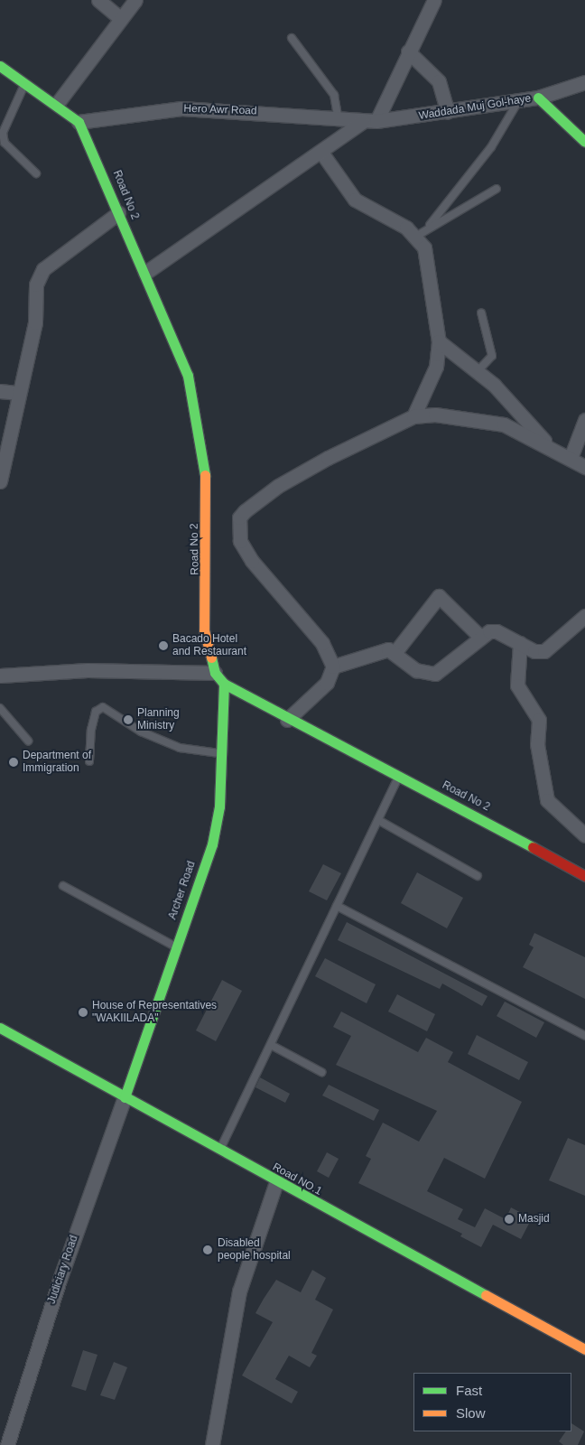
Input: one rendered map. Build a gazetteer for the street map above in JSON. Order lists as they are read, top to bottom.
{
  "streets": {
    "main road": ["Road No 2", "Archer Road", "Road NO.1"],
    "street": ["Waddada Muj Gol-haye", "Hero Awr Road", "Judiciary Road"]
  },
  "crossings": [
    ["Waddada Muj Gol-haye", "Hero Awr Road"],
    ["Hero Awr Road", "Road No 2"],
    ["Road No 2", "Archer Road"],
    ["Archer Road", "Road NO.1"],
    ["Archer Road", "Judiciary Road"],
    ["Road NO.1", "Judiciary Road"]
  ],
  "places": [
    "Bacado Hotel and Restaurant",
    "Planning Ministry",
    "Department of Immigration",
    "House of Representatives \"WAKIILADA\"",
    "Masjid",
    "Disabled people hospital"
  ],
  "legend": ["Fast", "Slow"]
}
